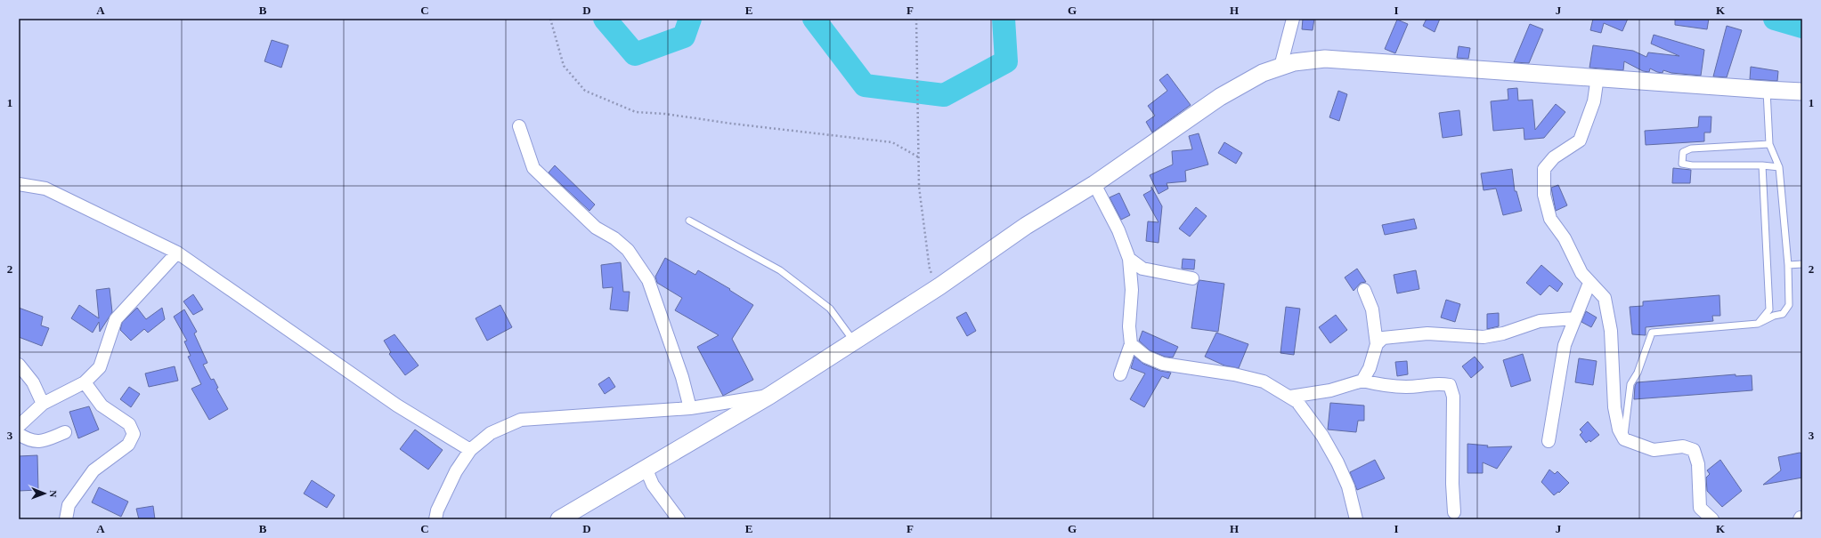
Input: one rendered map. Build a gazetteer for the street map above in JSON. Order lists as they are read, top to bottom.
{
  "north": "right",
  "grid": {
    "columns": [
      "A",
      "B",
      "C",
      "D",
      "E",
      "F",
      "G",
      "H",
      "I",
      "J",
      "K"
    ],
    "rows": ["1", "2", "3"]
  }
}
